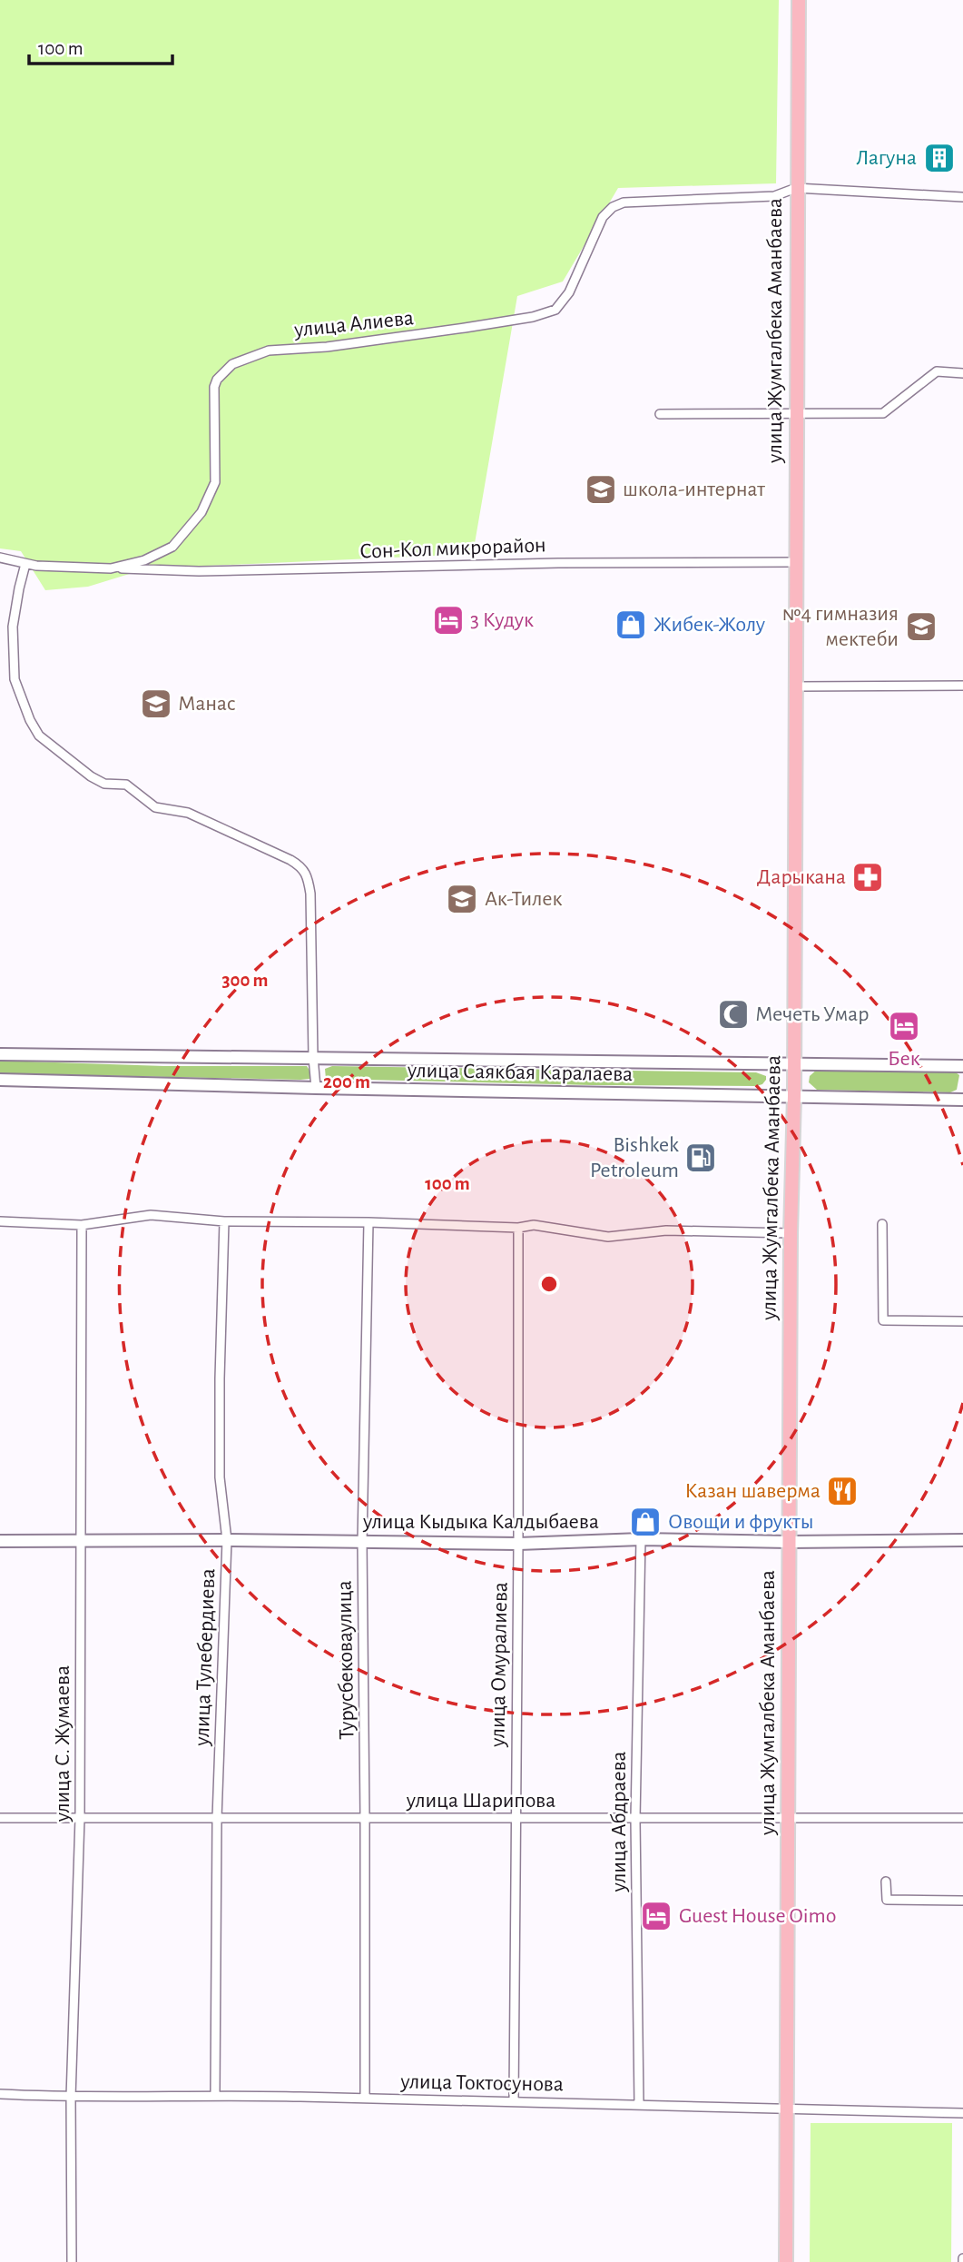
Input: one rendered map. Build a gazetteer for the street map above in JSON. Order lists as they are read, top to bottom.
{
  "streets": {
    "main road": ["улица Жумгалбека Аманбаева"],
    "street": [
      "улица Алиева",
      "Сон-Кол микрорайон",
      "улица Саякбая Каралаева",
      "улица Кыдыка Калдыбаева",
      "улица Тулебердиева",
      "Турусбековаулица",
      "улица Омуралиева",
      "улица С. Жумаева",
      "улица Шарипова",
      "улица Абдраева",
      "улица Токтосунова"
    ]
  },
  "crossings": [
    ["улица Алиева", "улица Жумгалбека Аманбаева"],
    ["улица Алиева", "Сон-Кол микрорайон"],
    ["улица Жумгалбека Аманбаева", "Сон-Кол микрорайон"],
    ["улица Жумгалбека Аманбаева", "улица Саякбая Каралаева"],
    ["улица Жумгалбека Аманбаева", "улица Кыдыка Калдыбаева"],
    ["улица Жумгалбека Аманбаева", "улица Шарипова"],
    ["улица Жумгалбека Аманбаева", "улица Токтосунова"],
    ["улица Кыдыка Калдыбаева", "улица Тулебердиева"],
    ["улица Кыдыка Калдыбаева", "Турусбековаулица"],
    ["улица Кыдыка Калдыбаева", "улица Омуралиева"],
    ["улица Кыдыка Калдыбаева", "улица С. Жумаева"],
    ["улица Кыдыка Калдыбаева", "улица Абдраева"],
    ["улица Тулебердиева", "улица Шарипова"],
    ["улица Тулебердиева", "улица Токтосунова"],
    ["Турусбековаулица", "улица Шарипова"],
    ["Турусбековаулица", "улица Токтосунова"],
    ["улица Омуралиева", "улица Шарипова"],
    ["улица Омуралиева", "улица Токтосунова"],
    ["улица С. Жумаева", "улица Шарипова"],
    ["улица С. Жумаева", "улица Токтосунова"],
    ["улица Шарипова", "улица Абдраева"],
    ["улица Абдраева", "улица Токтосунова"]
  ],
  "places": {
    "building": ["Лагуна"],
    "school or university": [
      "школа-интернат",
      "№4 гимназия мектеби",
      "Манас",
      "Ак-Тилек"
    ],
    "hotel": ["3 Кудук", "Бек", "Guest House Oimo"],
    "shop": ["Жибек-Жолу", "Овощи и фрукты"],
    "pharmacy": ["Дарыкана"],
    "mosque": ["Мечеть Умар"],
    "fuel station": ["Bishkek Petroleum"],
    "restaurant": ["Казан шаверма"]
  },
  "scale_bar": "100 m",
  "rings": ["300 m", "200 m", "100 m"]
}
